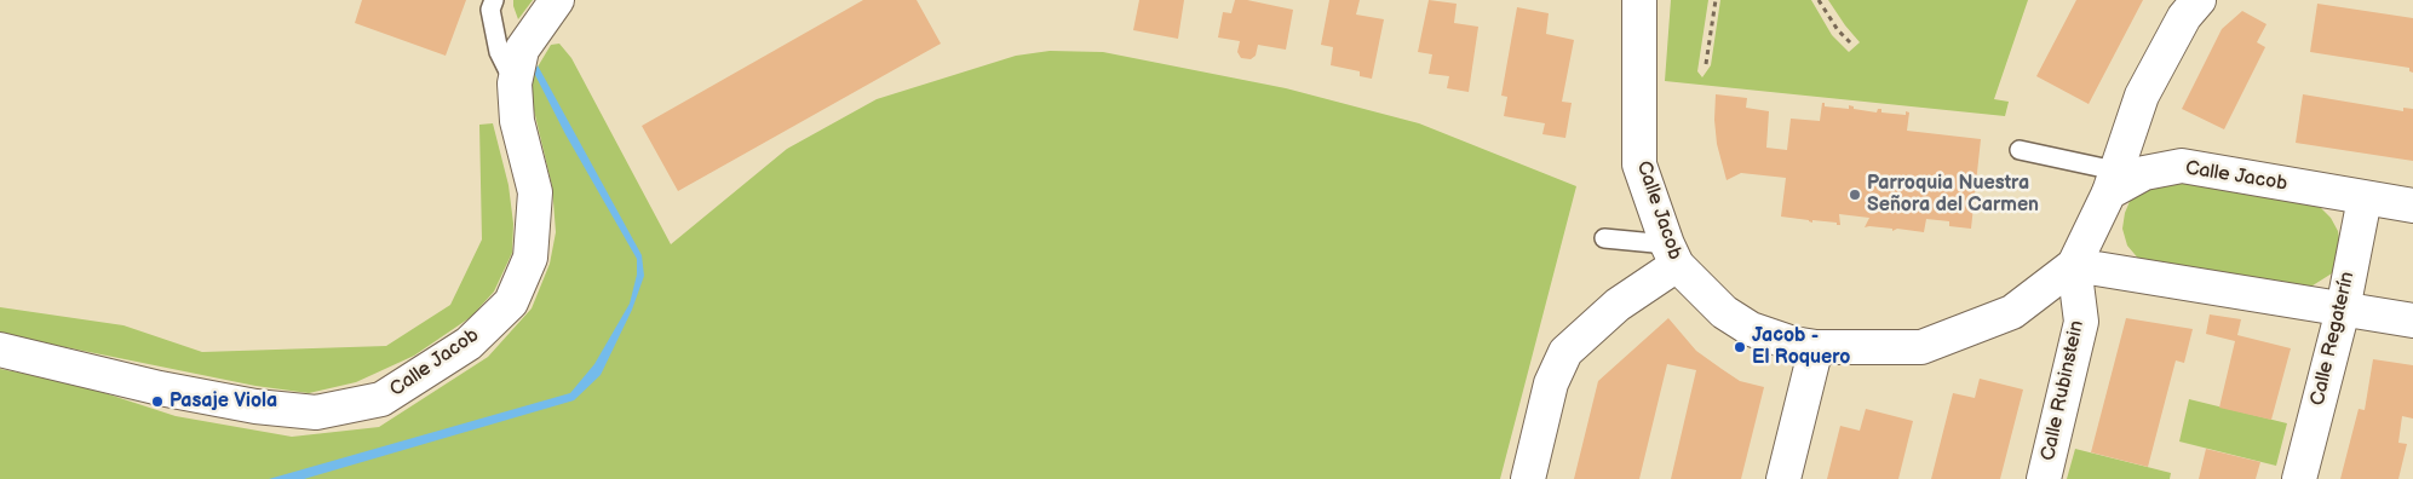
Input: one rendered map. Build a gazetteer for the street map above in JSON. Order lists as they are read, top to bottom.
{
  "streets": {
    "street": ["Calle Jacob", "Calle Regaterín", "Calle Rubinstein"]
  },
  "crossings": [
    ["Calle Jacob", "Calle Regaterín"],
    ["Calle Jacob", "Calle Rubinstein"]
  ],
  "places": ["Parroquia Nuestra Señora del Carmen", "Jacob - El Roquero", "Pasaje Viola"]
}
